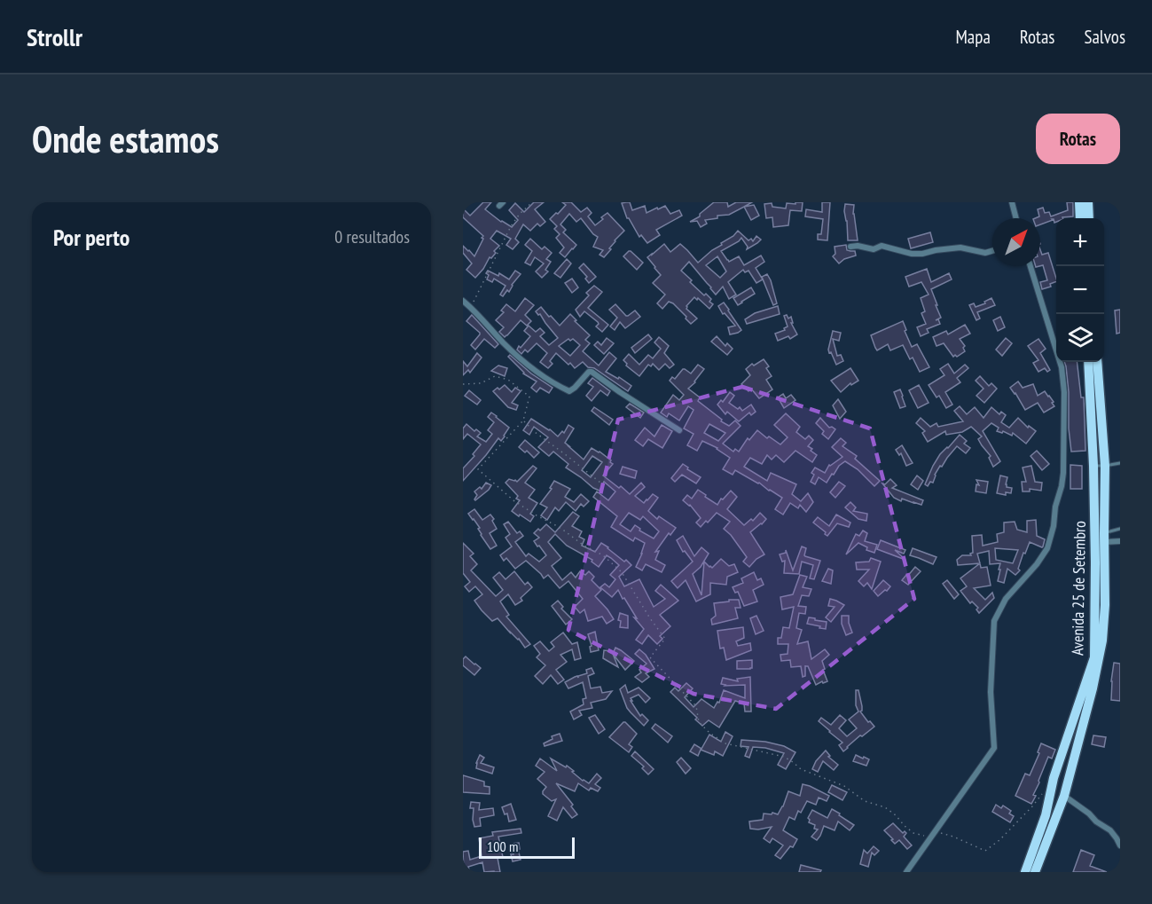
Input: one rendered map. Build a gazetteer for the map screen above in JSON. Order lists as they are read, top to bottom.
{
  "streets": {
    "highway": ["Avenida 25 de Setembro"]
  },
  "scale_bar": "100 m",
  "north": "top right",
  "page": {
    "header": "Strollr",
    "nav": ["Mapa", "Rotas", "Salvos"],
    "buttons": "Rotas",
    "title": "Onde estamos",
    "heading": ["Por perto", "0 resultados"],
    "map_buttons": ["+", "−"],
    "scale": "100 m"
  }
}
